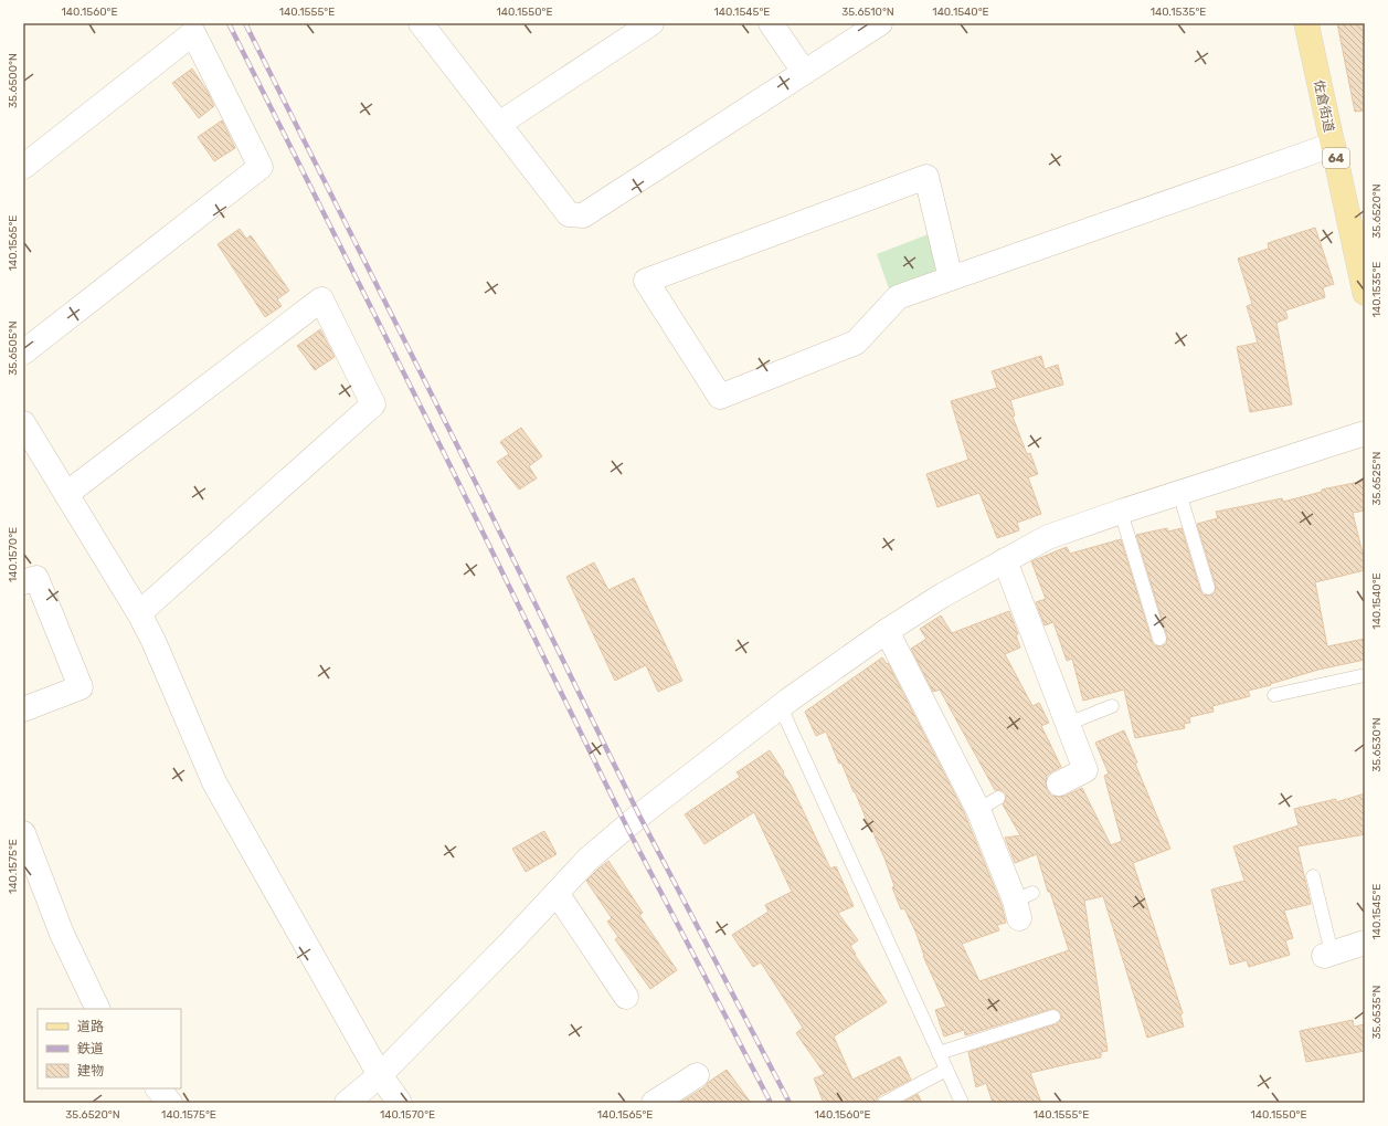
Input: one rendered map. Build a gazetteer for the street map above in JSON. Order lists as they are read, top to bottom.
{
  "streets": {
    "main road": ["佐倉街道", "64"]
  },
  "legend": ["道路", "鉄道", "建物"],
  "coordinates": [
    "140.1560°E",
    "140.1555°E",
    "140.1550°E",
    "140.1545°E",
    "35.6510°N",
    "140.1540°E",
    "140.1535°E",
    "35.6500°N",
    "35.6520°N",
    "140.1565°E",
    "35.6505°N",
    "35.6525°N",
    "140.1570°E",
    "35.6530°N",
    "140.1575°E",
    "35.6535°N"
  ]
}
